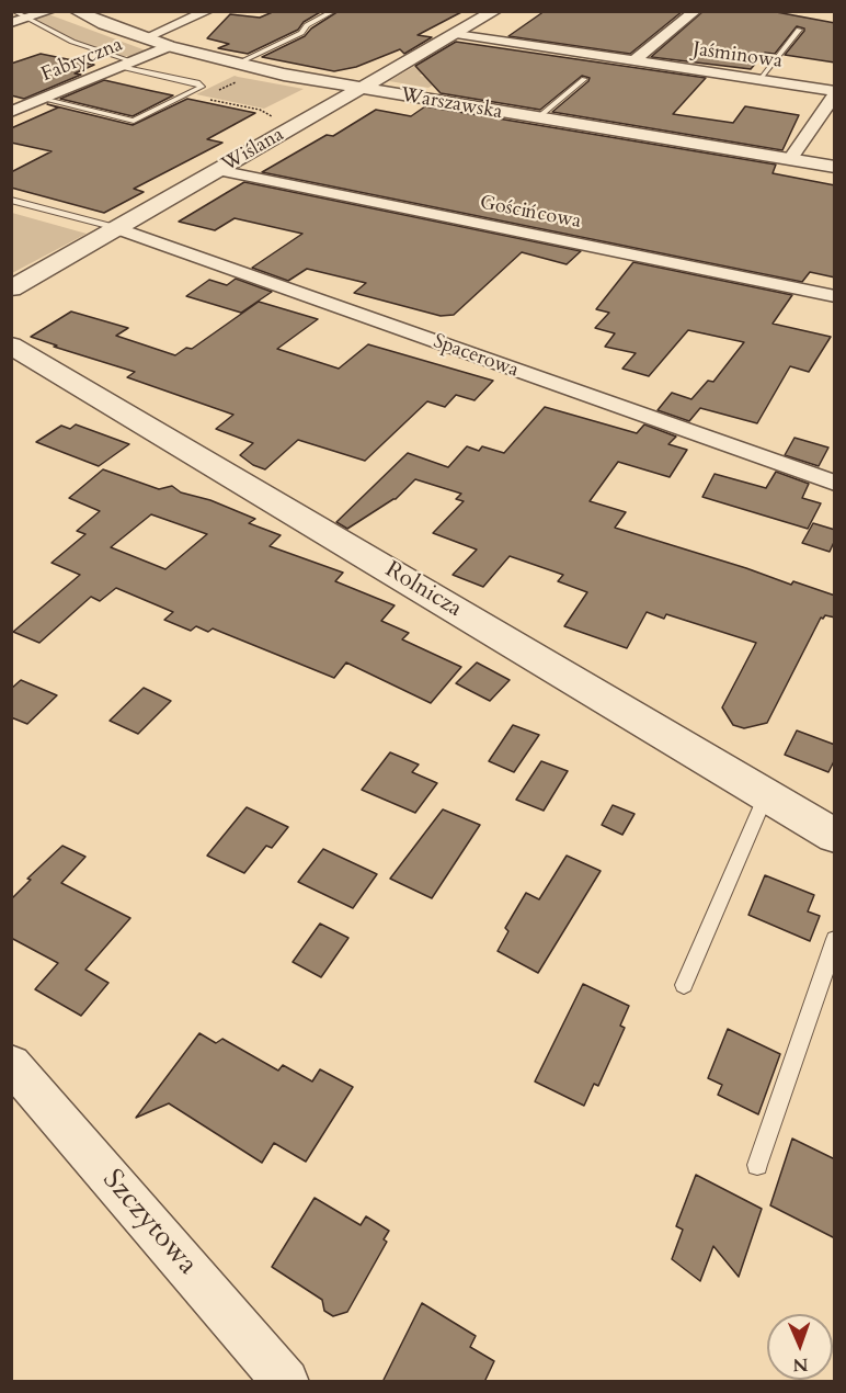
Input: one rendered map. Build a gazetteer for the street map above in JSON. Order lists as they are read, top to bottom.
{
  "streets": {
    "street": [
      "Jaśminowa",
      "Fabryczna",
      "Warszawska",
      "Wiślana",
      "Gościńcowa",
      "Spacerowa",
      "Rolnicza",
      "Szczytowa"
    ]
  },
  "crossings": [
    ["Jaśminowa", "Wiślana"],
    ["Fabryczna", "Warszawska"],
    ["Warszawska", "Wiślana"],
    ["Wiślana", "Gościńcowa"],
    ["Wiślana", "Spacerowa"]
  ],
  "north": "bottom"
}
